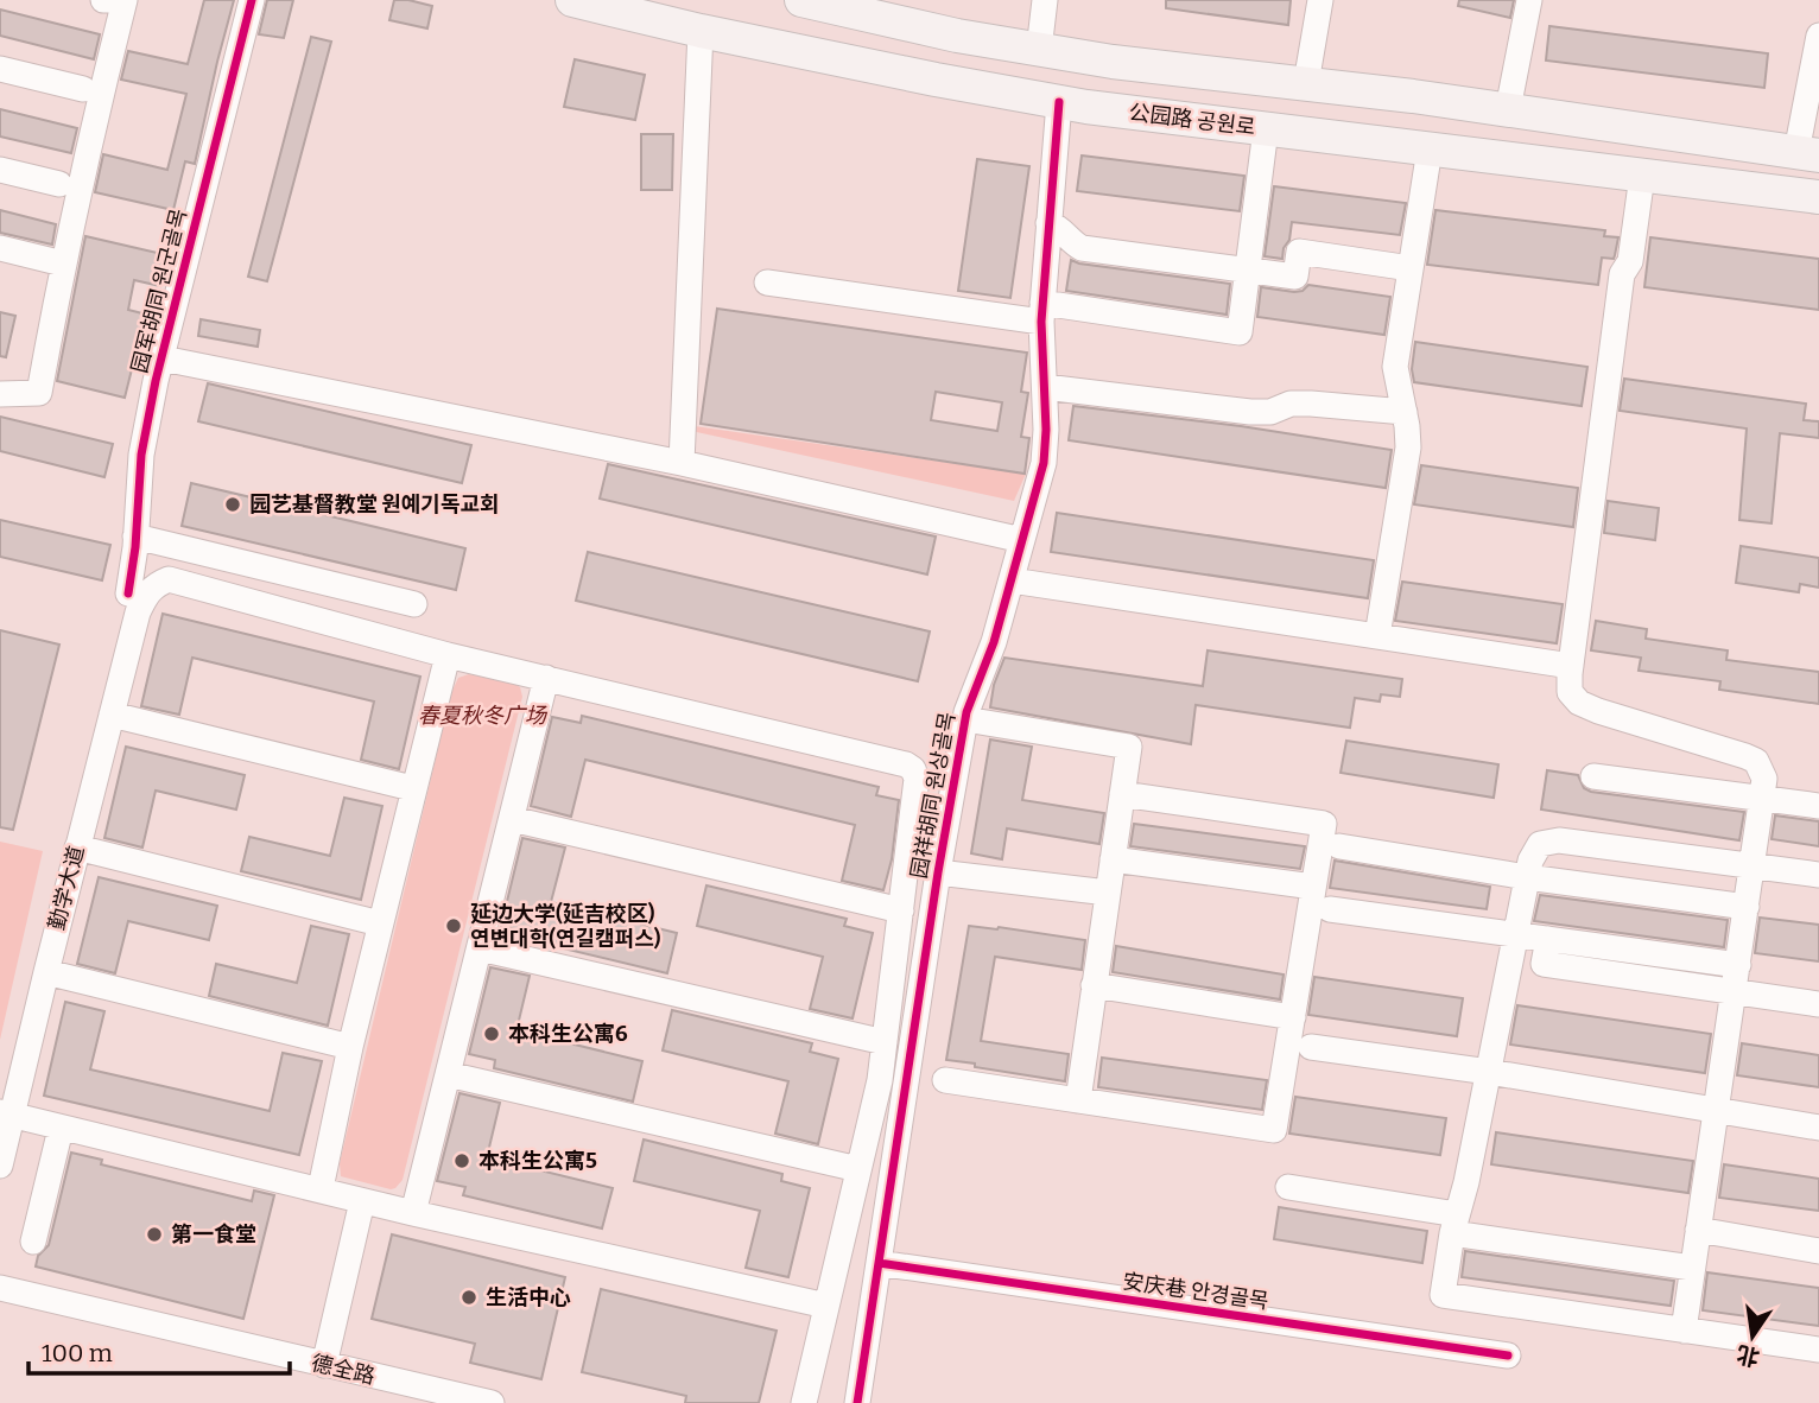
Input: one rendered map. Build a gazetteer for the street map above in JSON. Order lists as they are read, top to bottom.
{
  "streets": {
    "main road": ["公园路 공원로"],
    "street": [
      "园军胡同 원군골목",
      "园祥胡同 원상골목",
      "勤学大道",
      "安庆巷 안경골목",
      "德全路"
    ]
  },
  "crossings": [
    ["公园路 공원로", "园祥胡同 원상골목"],
    ["园军胡同 원군골목", "勤学大道"],
    ["园祥胡同 원상골목", "安庆巷 안경골목"]
  ],
  "parks": ["春夏秋冬广场"],
  "places": [
    "园艺基督教堂 원예기독교회",
    "延边大学(延吉校区) 연변대학(연길캠퍼스)",
    "本科生公寓6",
    "本科生公寓5",
    "第一食堂",
    "生活中心"
  ],
  "scale_bar": "100 m",
  "north": "bottom"
}
